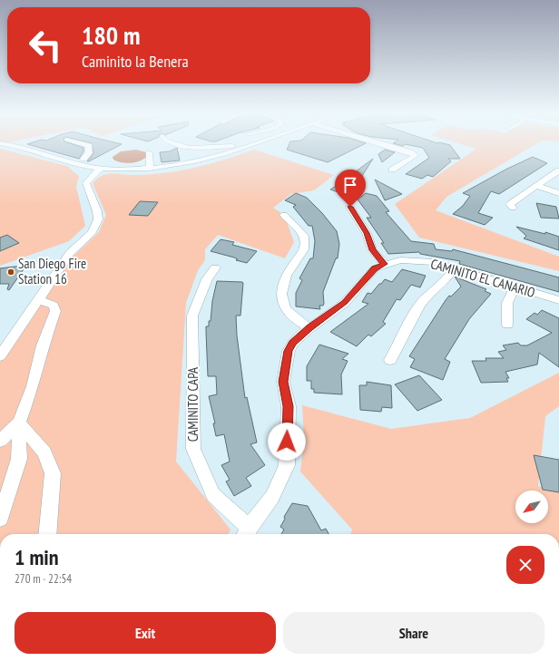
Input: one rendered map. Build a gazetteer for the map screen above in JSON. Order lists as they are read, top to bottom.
{
  "streets": {
    "street": ["CAMINITO EL CANARIO", "CAMINITO CAPA"]
  },
  "places": ["San Diego Fire Station 16"],
  "north": "bottom left",
  "page": {
    "turn": ["180 m", "Caminito la Benera"],
    "heading": ["1 min", "270 m · 22:54"],
    "buttons": ["Exit", "Share"]
  }
}
